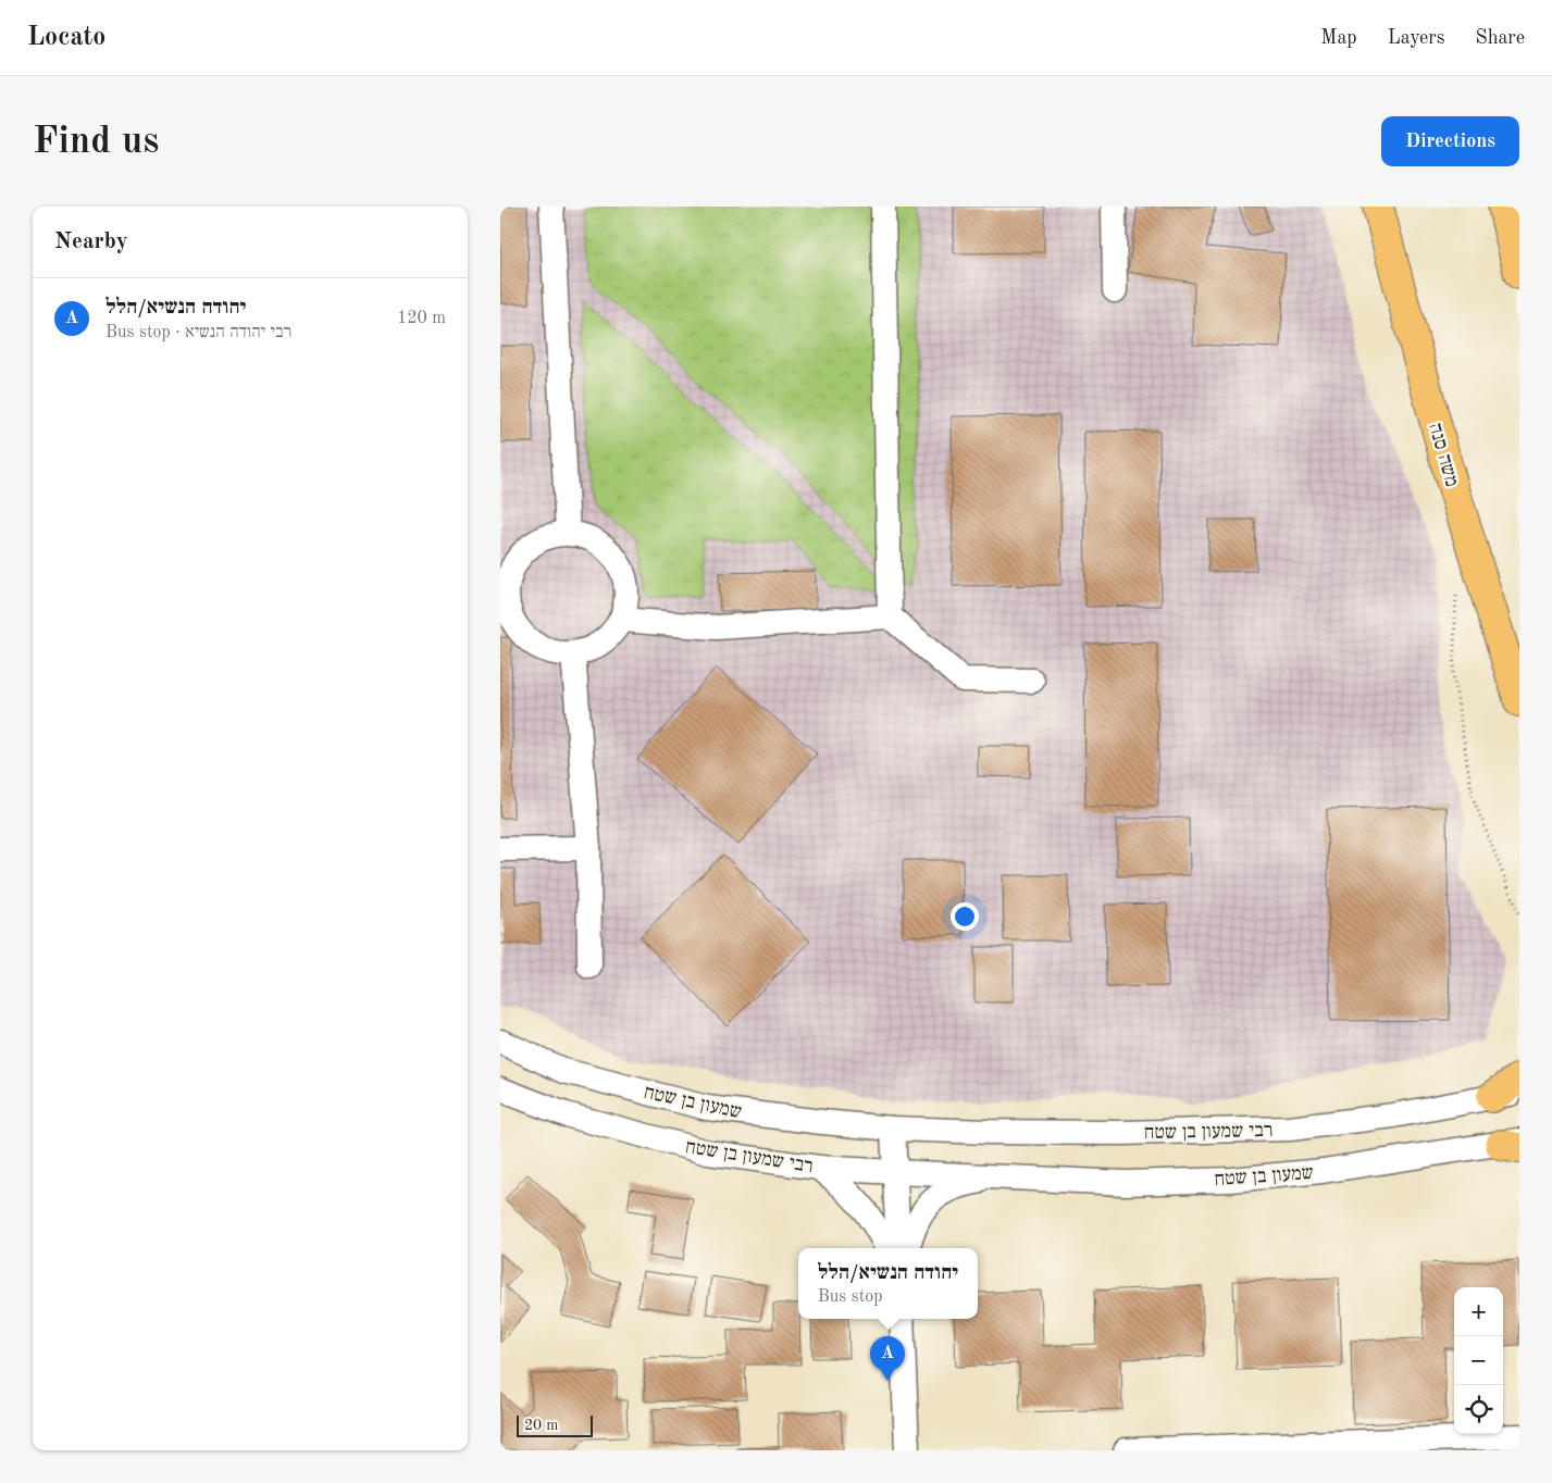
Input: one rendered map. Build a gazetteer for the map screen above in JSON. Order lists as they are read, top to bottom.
{
  "streets": {
    "main road": ["משה סנה"],
    "street": ["שמעון בן שטח", "רבי שמעון בן שטח"]
  },
  "crossings": [
    ["שמעון בן שטח", "רבי שמעון בן שטח"]
  ],
  "scale_bar": "20 m",
  "page": {
    "header": "Locato",
    "nav": ["Map", "Layers", "Share"],
    "buttons": "Directions",
    "title": "Find us",
    "heading": "Nearby",
    "list": [
      {
        "mark": "A",
        "name": "יהודה הנשיא/הלל",
        "note": "Bus stop · רבי יהודה הנשיא",
        "value": "120 m"
      }
    ],
    "popup": ["יהודה הנשיא/הלל", "Bus stop"],
    "map_buttons": ["+", "−"],
    "pins": "A",
    "scale": "20 m"
  }
}
